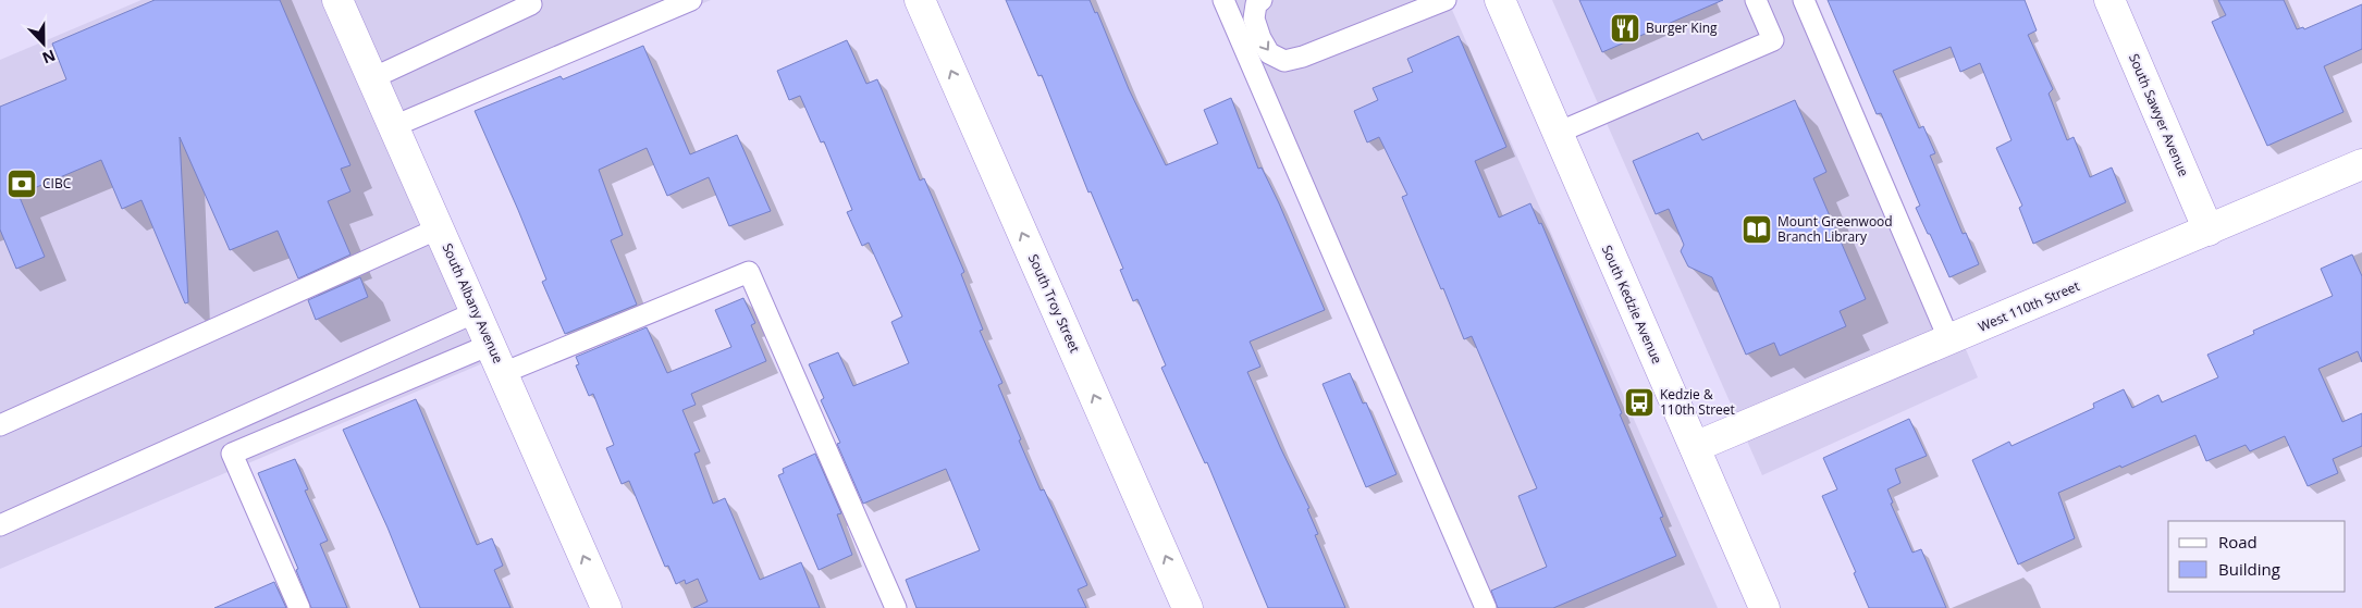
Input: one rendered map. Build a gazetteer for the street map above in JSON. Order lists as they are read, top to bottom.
{
  "streets": {
    "street": [
      "South Sawyer Avenue",
      "South Albany Avenue",
      "South Troy Street",
      "South Kedzie Avenue",
      "West 110th Street"
    ]
  },
  "crossings": [
    ["South Sawyer Avenue", "West 110th Street"],
    ["South Kedzie Avenue", "West 110th Street"]
  ],
  "one_way": ["South Albany Avenue", "South Troy Street"],
  "places": {
    "restaurant": ["Burger King"],
    "bank": ["CIBC"],
    "library": ["Mount Greenwood Branch Library"],
    "bus stop": ["Kedzie & 110th Street"]
  },
  "legend": ["Road", "Building"],
  "north": "bottom"
}
